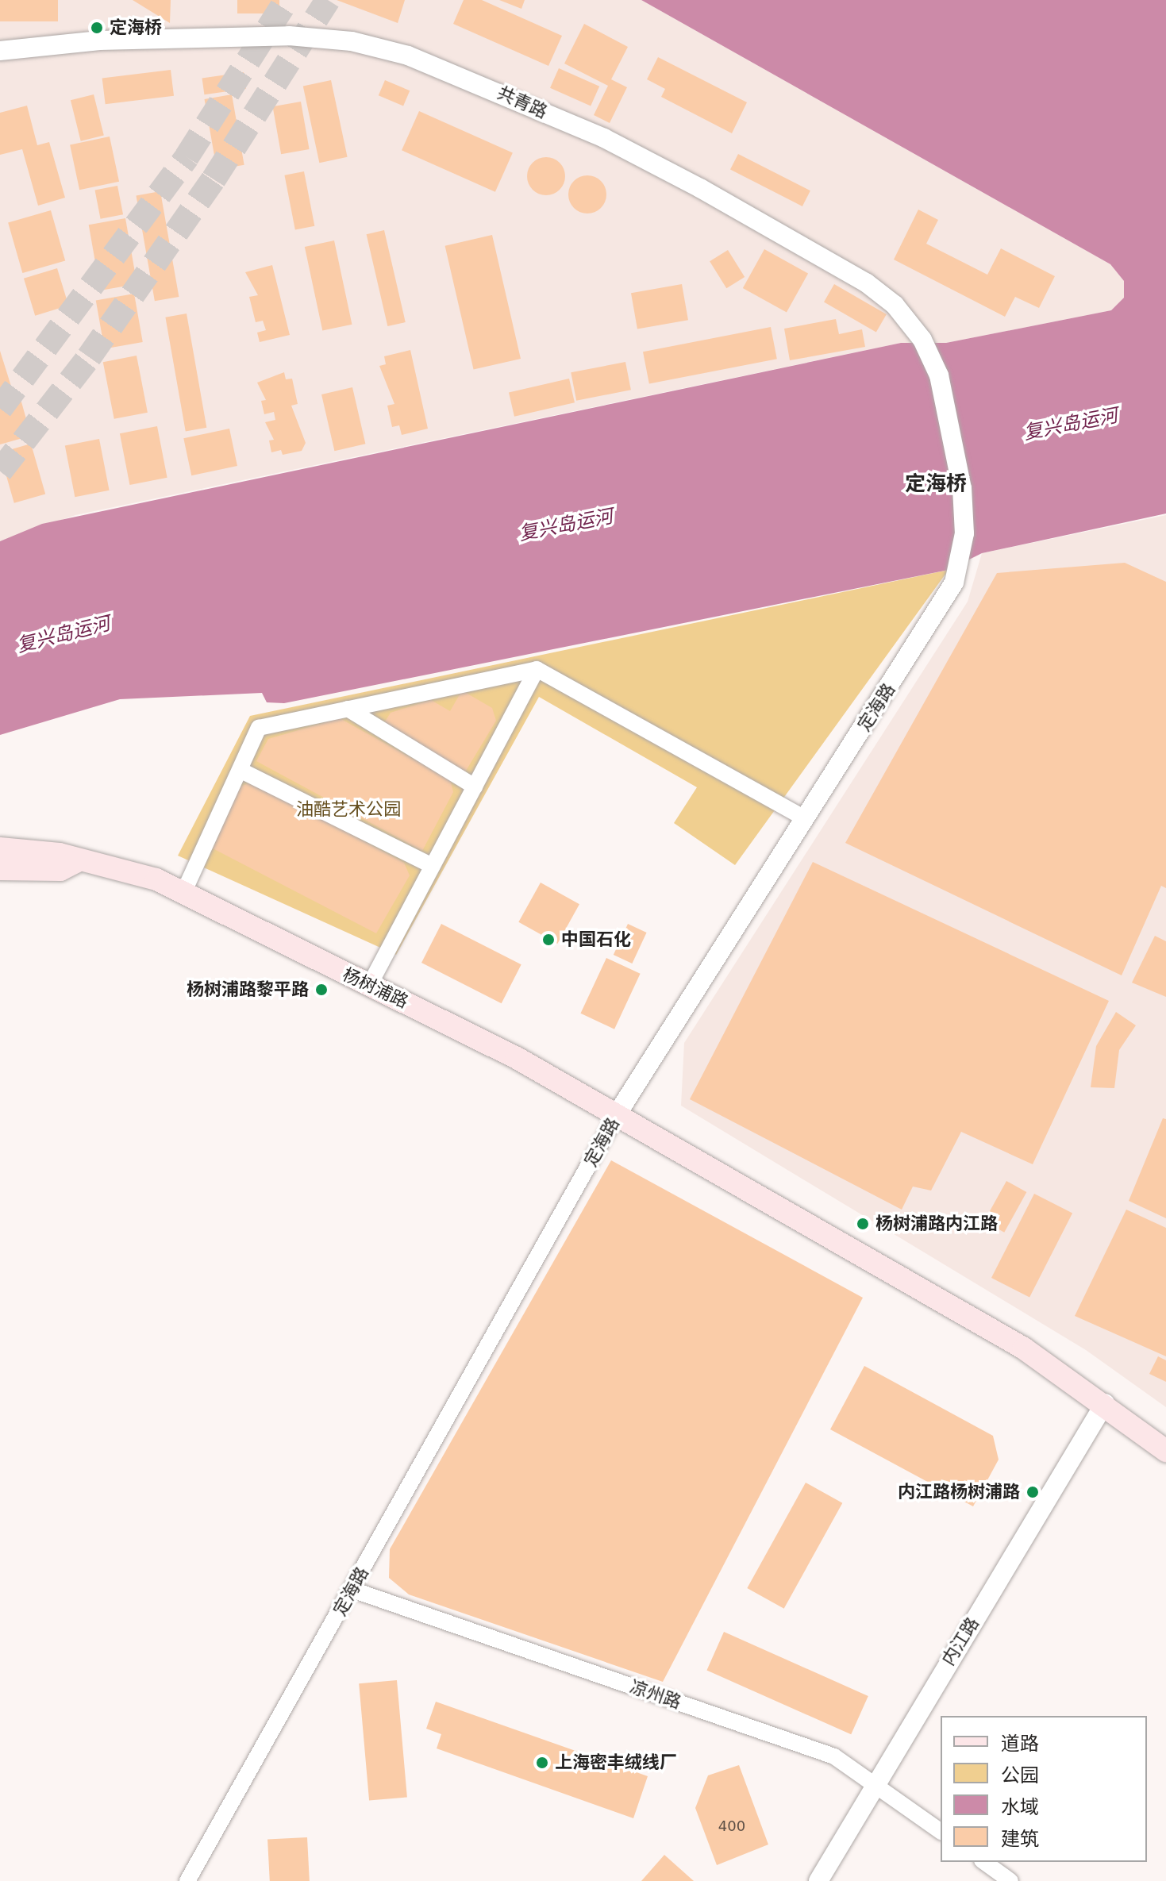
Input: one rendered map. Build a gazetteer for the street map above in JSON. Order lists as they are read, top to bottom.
{
  "streets": {
    "main road": ["杨树浦路"],
    "street": [
      "共青路",
      "定海路",
      "内江路",
      "凉州路"
    ]
  },
  "crossings": [
    ["共青路", "定海路"],
    ["定海路", "杨树浦路"],
    ["定海路", "凉州路"],
    ["杨树浦路", "内江路"],
    ["内江路", "凉州路"]
  ],
  "districts": ["定海桥"],
  "water": ["复兴岛运河"],
  "parks": ["油酷艺术公园"],
  "places": [
    "定海桥",
    "中国石化",
    "杨树浦路黎平路",
    "杨树浦路内江路",
    "内江路杨树浦路",
    "上海密丰绒线厂"
  ],
  "house_numbers": ["400"],
  "legend": [
    "道路",
    "公园",
    "水域",
    "建筑"
  ]
}
